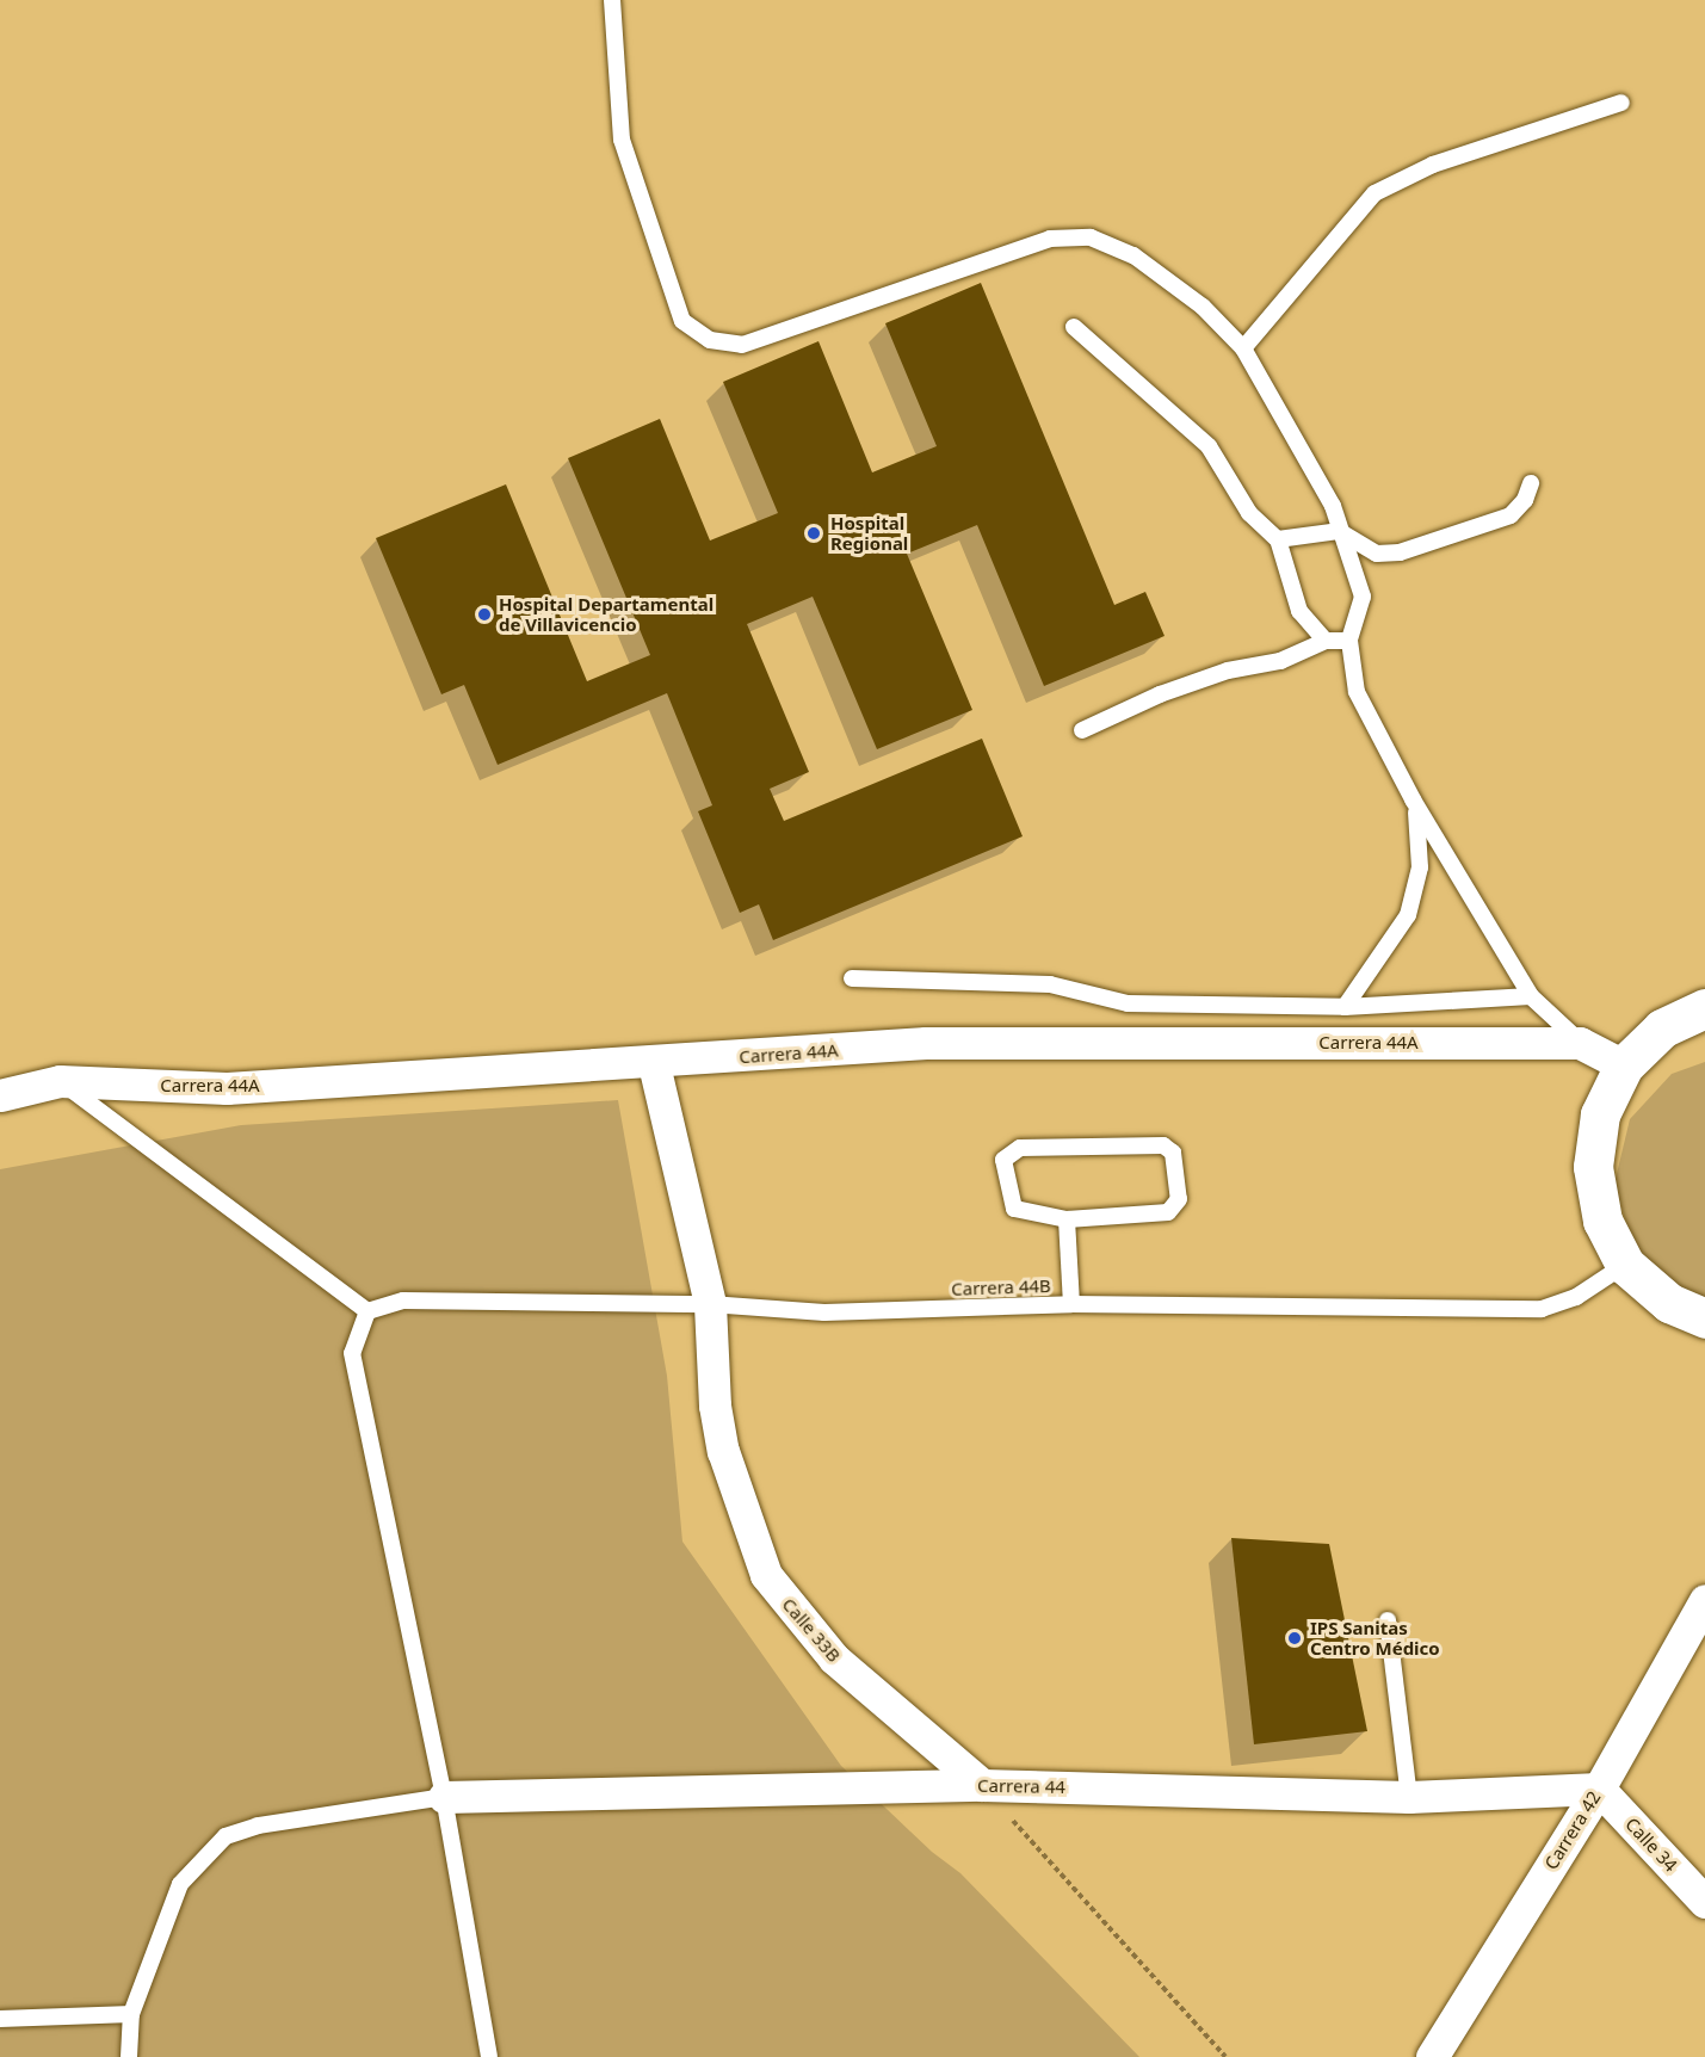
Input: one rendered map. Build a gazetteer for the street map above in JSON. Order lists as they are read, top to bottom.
{
  "streets": {
    "street": [
      "Carrera 44A",
      "Calle 33B",
      "Carrera 44",
      "Carrera 42",
      "Calle 34"
    ],
    "lane": ["Carrera 44B"]
  },
  "crossings": [
    ["Carrera 44A", "Calle 33B"],
    ["Carrera 44B", "Calle 33B"],
    ["Calle 33B", "Carrera 44"],
    ["Carrera 44", "Carrera 42"],
    ["Carrera 44", "Calle 34"],
    ["Carrera 42", "Calle 34"]
  ],
  "places": ["Hospital Regional", "Hospital Departamental de Villavicencio", "IPS Sanitas Centro Médico"]
}
